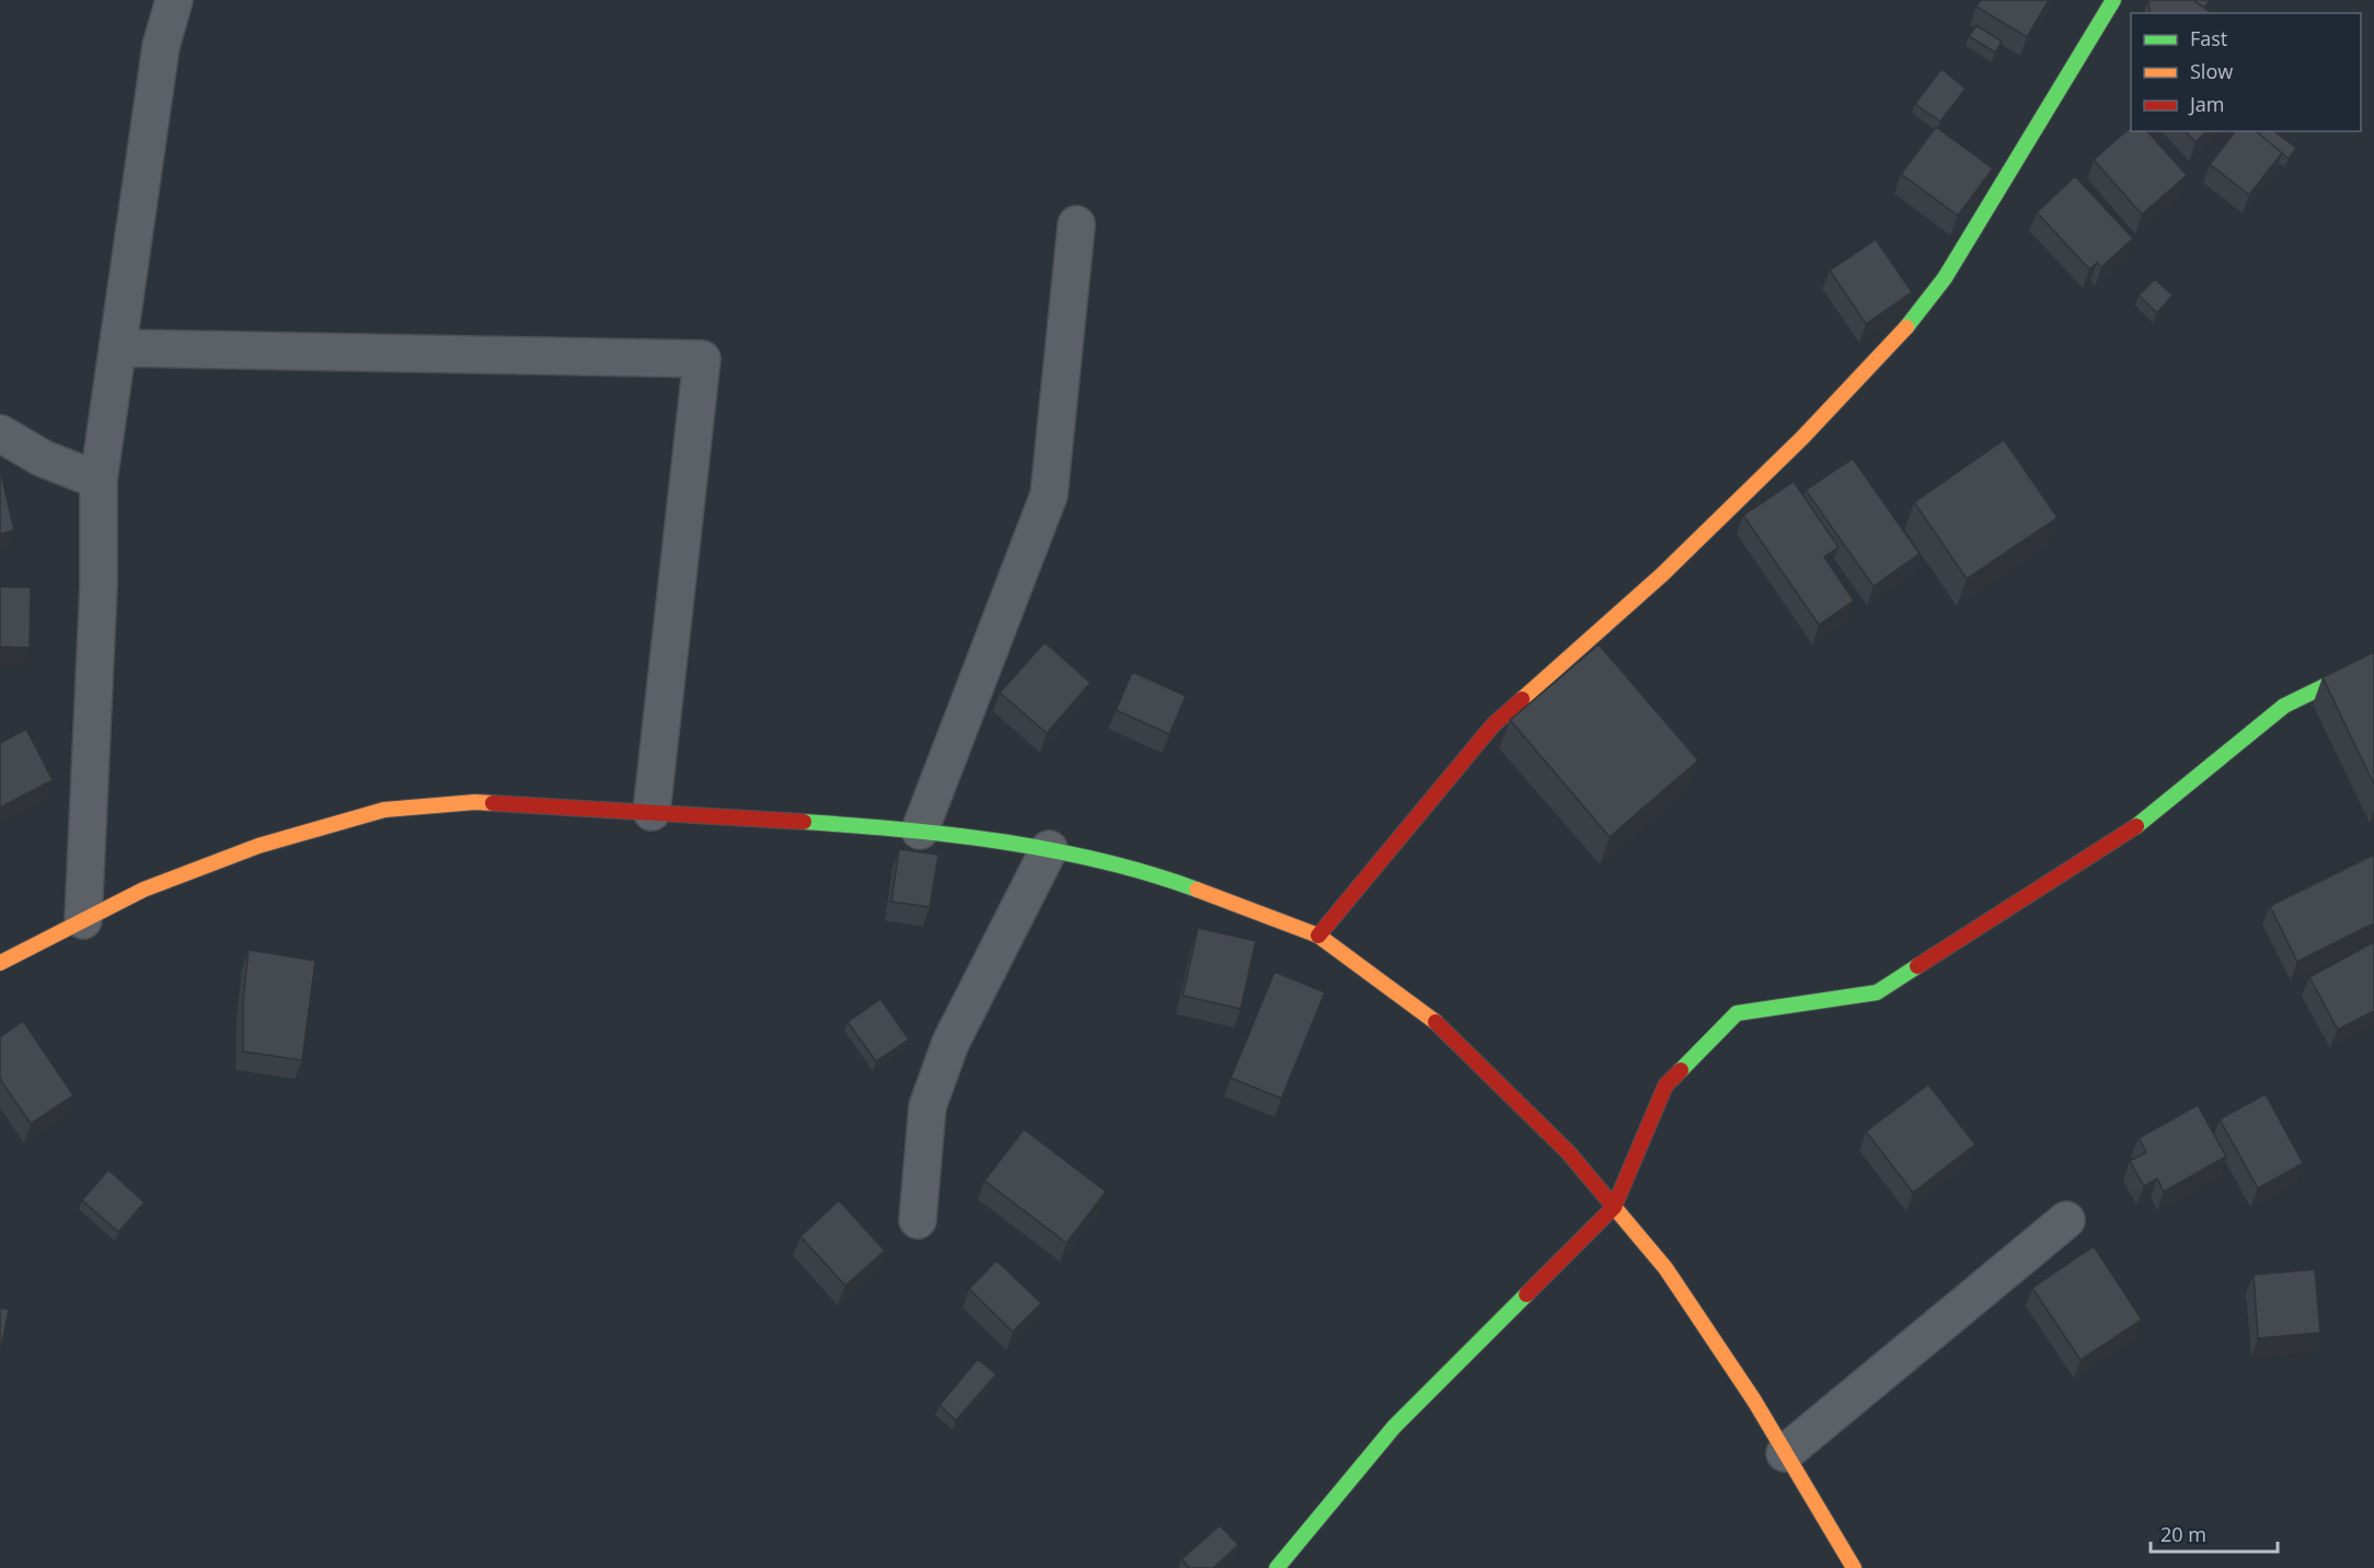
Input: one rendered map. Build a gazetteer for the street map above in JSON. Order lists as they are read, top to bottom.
{
  "legend": ["Fast", "Slow", "Jam"],
  "scale_bar": "20 m"
}
